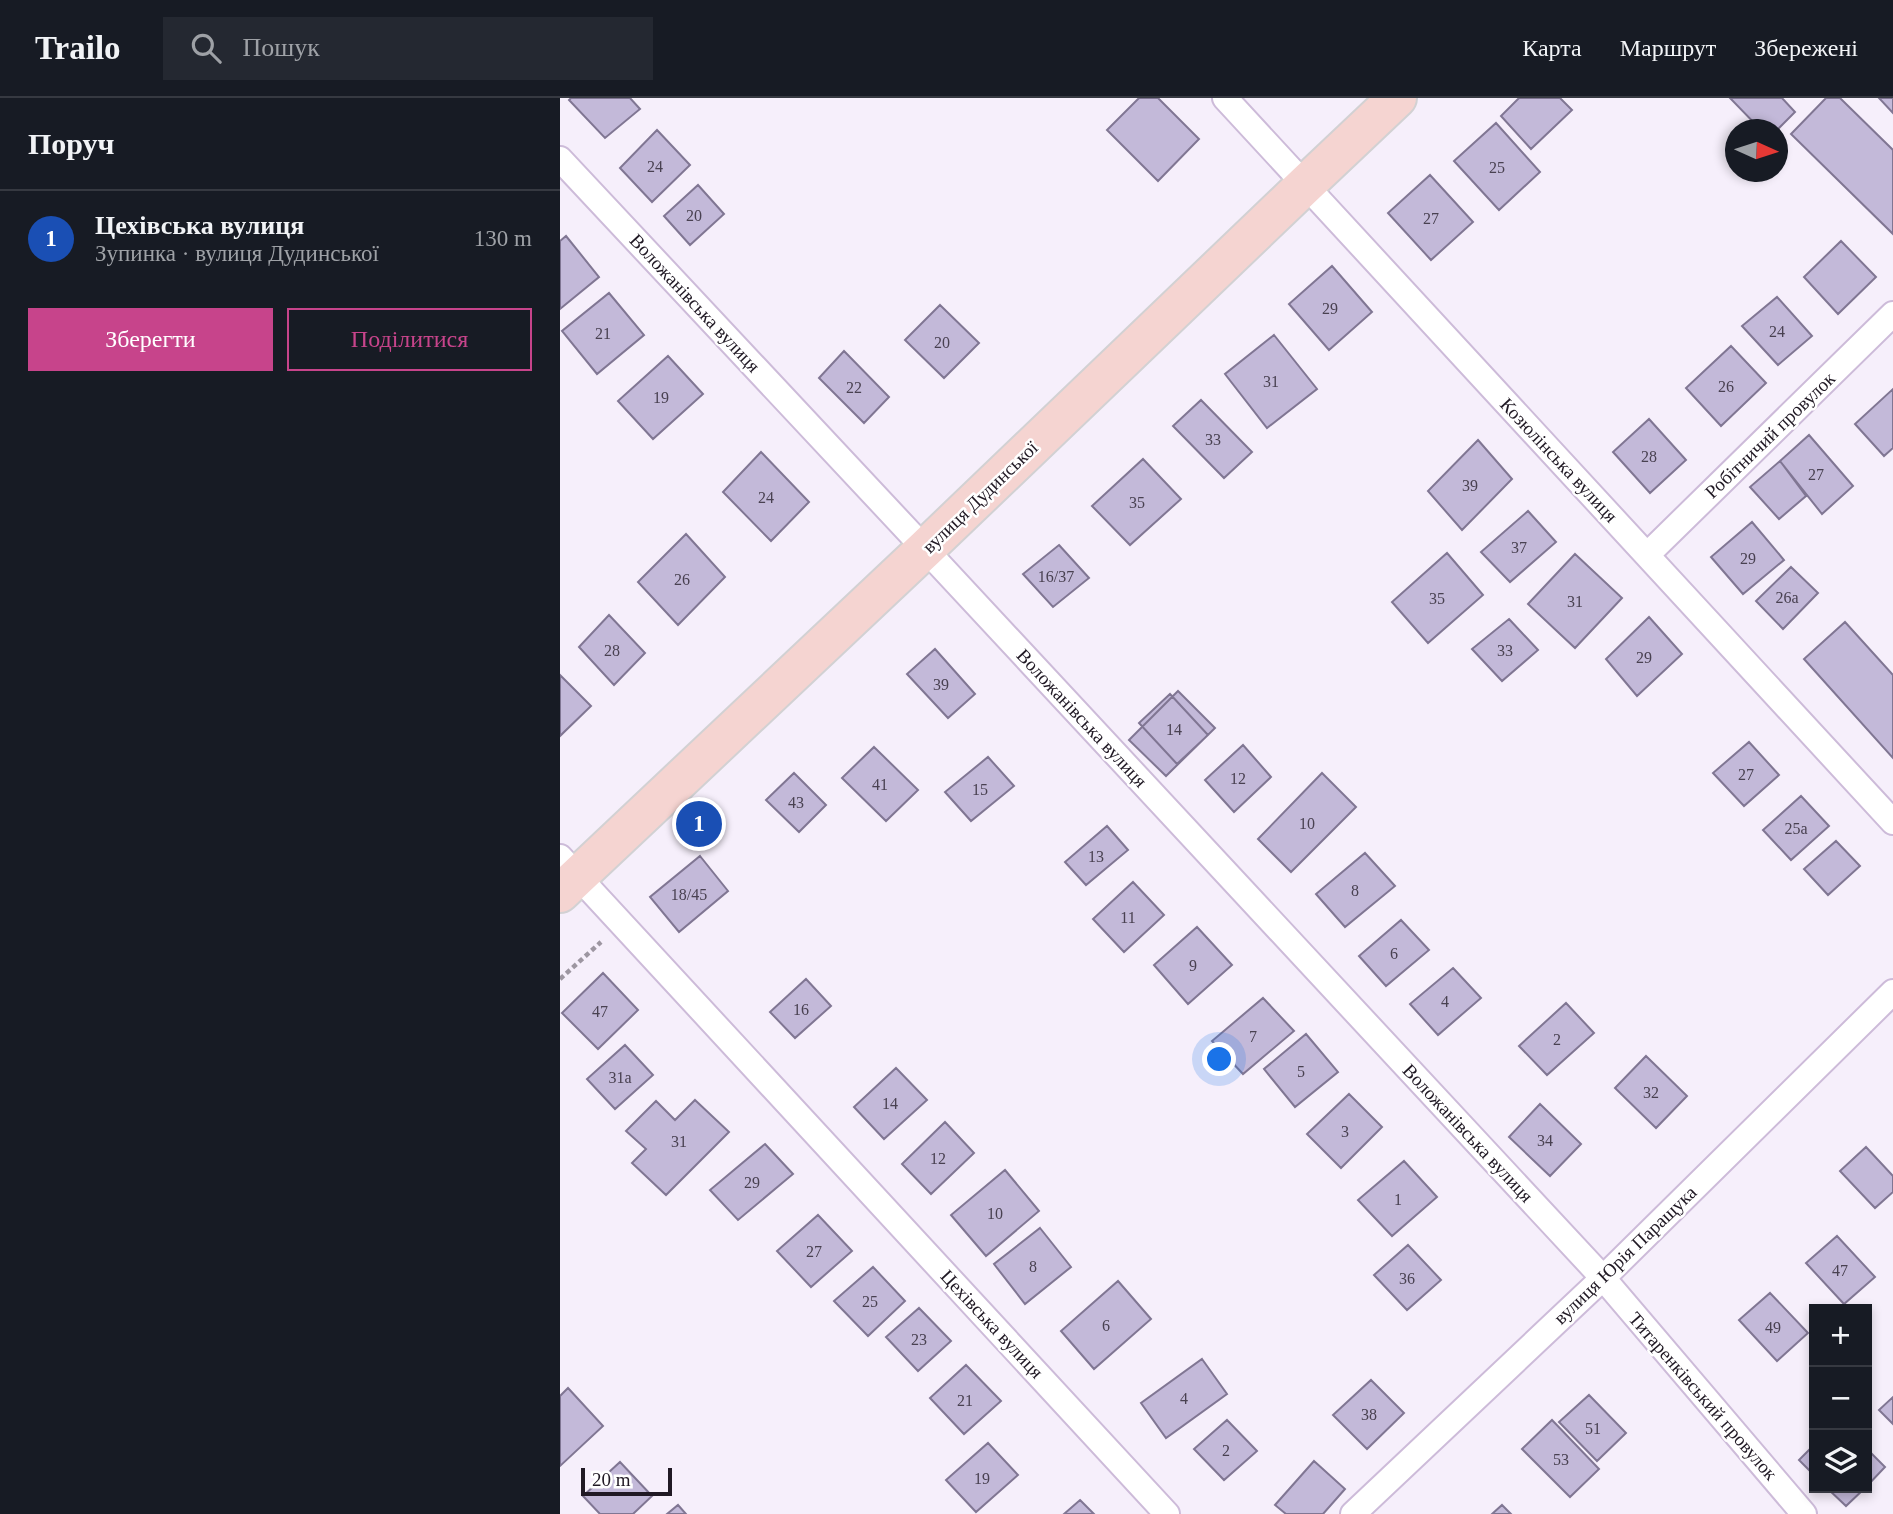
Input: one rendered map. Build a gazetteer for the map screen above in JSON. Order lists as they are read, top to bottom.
{
  "streets": {
    "main road": ["вулиця Дудинської"],
    "street": [
      "Воложанівська вулиця",
      "Робітничий провулок",
      "Козюлінська вулиця",
      "вулиця Юрія Паращука",
      "Цехівська вулиця",
      "Титаренківський провулок"
    ]
  },
  "crossings": [
    ["Воложанівська вулиця", "вулиця Дудинської"],
    ["Воложанівська вулиця", "вулиця Юрія Паращука"],
    ["Воложанівська вулиця", "Титаренківський провулок"],
    ["Робітничий провулок", "Козюлінська вулиця"],
    ["Козюлінська вулиця", "вулиця Дудинської"],
    ["вулиця Дудинської", "Цехівська вулиця"],
    ["вулиця Юрія Паращука", "Титаренківський провулок"]
  ],
  "house_numbers": [
    "24",
    "25",
    "20",
    "27",
    "29",
    "24",
    "21",
    "20",
    "31",
    "26",
    "22",
    "19",
    "33",
    "28",
    "27",
    "39",
    "24",
    "35",
    "37",
    "29",
    "16/37",
    "26",
    "26а",
    "35",
    "31",
    "28",
    "33",
    "29",
    "39",
    "14",
    "27",
    "12",
    "41",
    "15",
    "43",
    "10",
    "25а",
    "13",
    "8",
    "18/45",
    "11",
    "6",
    "9",
    "4",
    "16",
    "47",
    "7",
    "2",
    "5",
    "31а",
    "32",
    "14",
    "3",
    "34",
    "31",
    "12",
    "29",
    "1",
    "10",
    "27",
    "8",
    "47",
    "36",
    "25",
    "6",
    "49",
    "23",
    "4",
    "21",
    "38",
    "51",
    "2",
    "53",
    "19"
  ],
  "scale_bar": "20 m",
  "north": "right",
  "page": {
    "header": "Trailo",
    "search": "Пошук",
    "nav": ["Карта", "Маршрут", "Збережені"],
    "heading": "Поруч",
    "list": [
      {
        "mark": "1",
        "name": "Цехівська вулиця",
        "note": "Зупинка · вулиця Дудинської",
        "value": "130 m"
      }
    ],
    "buttons": ["Зберегти", "Поділитися"],
    "pins": "1",
    "map_buttons": ["+", "−"],
    "scale": "20 m"
  }
}
